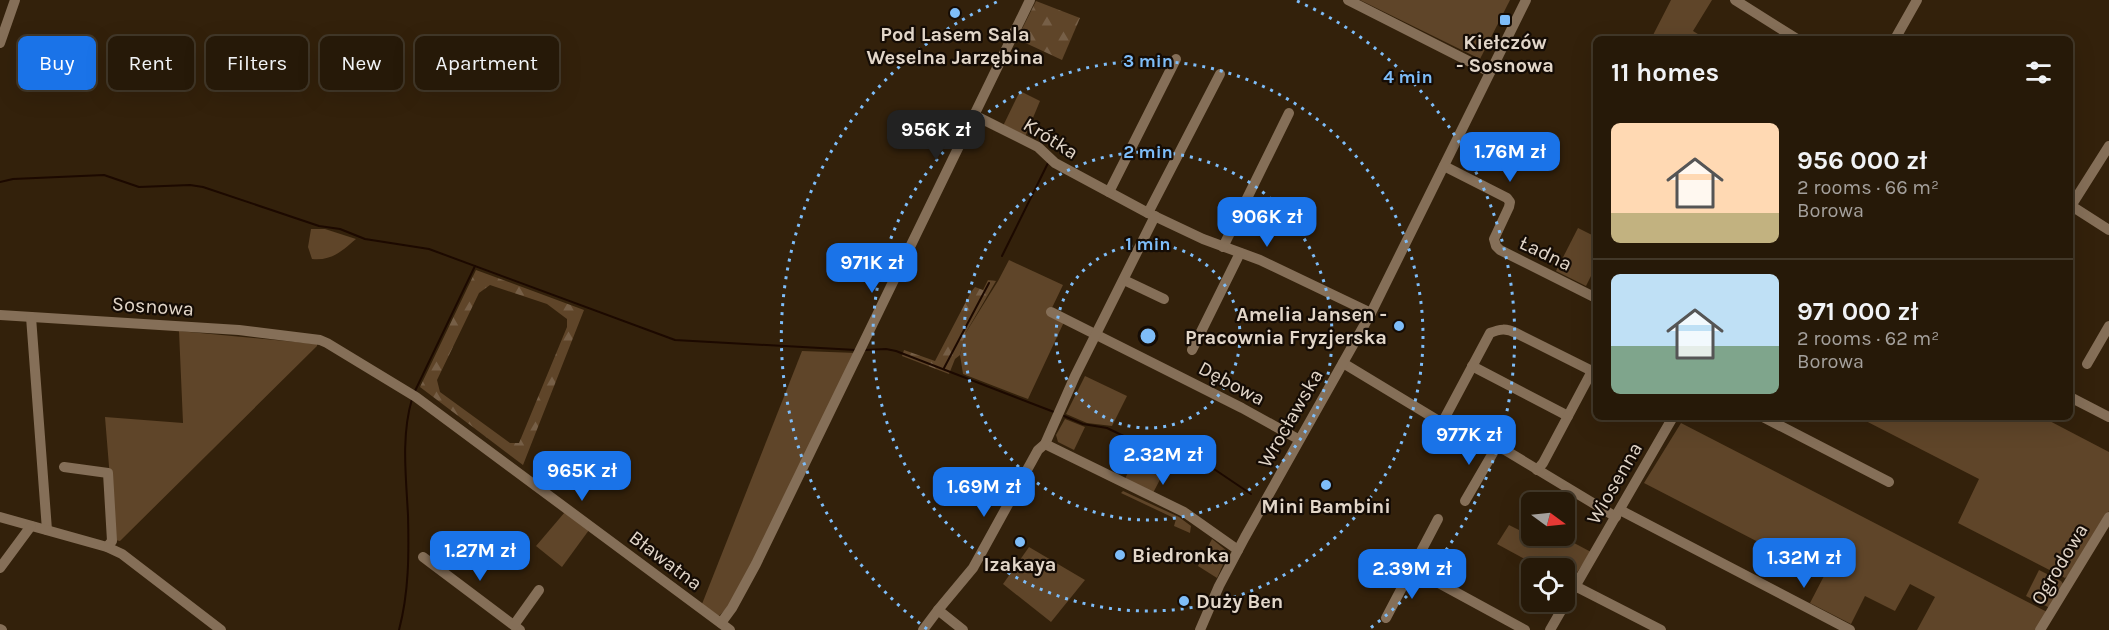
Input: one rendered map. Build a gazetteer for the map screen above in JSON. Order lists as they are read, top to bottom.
{
  "streets": {
    "street": [
      "Krótka",
      "Ładna",
      "Sosnowa",
      "Dębowa",
      "Wrocławska",
      "Wiosenna",
      "Bławatna",
      "Ogrodowa"
    ]
  },
  "crossings": [
    ["Krótka", "Wrocławska"],
    ["Krótka", "Bławatna"],
    ["Ładna", "Wrocławska"],
    ["Sosnowa", "Bławatna"],
    ["Dębowa", "Wrocławska"]
  ],
  "places": {
    "other": [
      "Pod Lasem Sala Weselna Jarzębina",
      "Amelia Jansen - Pracownia Fryzjerska",
      "Mini Bambini",
      "Izakaya",
      "Biedronka",
      "Duży Ben"
    ],
    "transit": ["Kiełczów - Sosnowa"]
  },
  "north": "right",
  "page": {
    "chip": [
      "Buy",
      "Rent",
      "Filters",
      "New",
      "Apartment"
    ],
    "heading": "11 homes",
    "list": [
      {
        "name": "956 000 zł",
        "note": "2 rooms · 66 m² · Borowa"
      },
      {
        "name": "971 000 zł",
        "note": "2 rooms · 62 m² · Borowa"
      }
    ],
    "price": [
      "956K zł",
      "1.76M zł",
      "906K zł",
      "971K zł",
      "977K zł",
      "2.32M zł",
      "965K zł",
      "1.69M zł",
      "1.27M zł",
      "1.32M zł",
      "2.39M zł"
    ]
  },
  "rings": [
    "3 min",
    "4 min",
    "2 min",
    "1 min"
  ]
}
